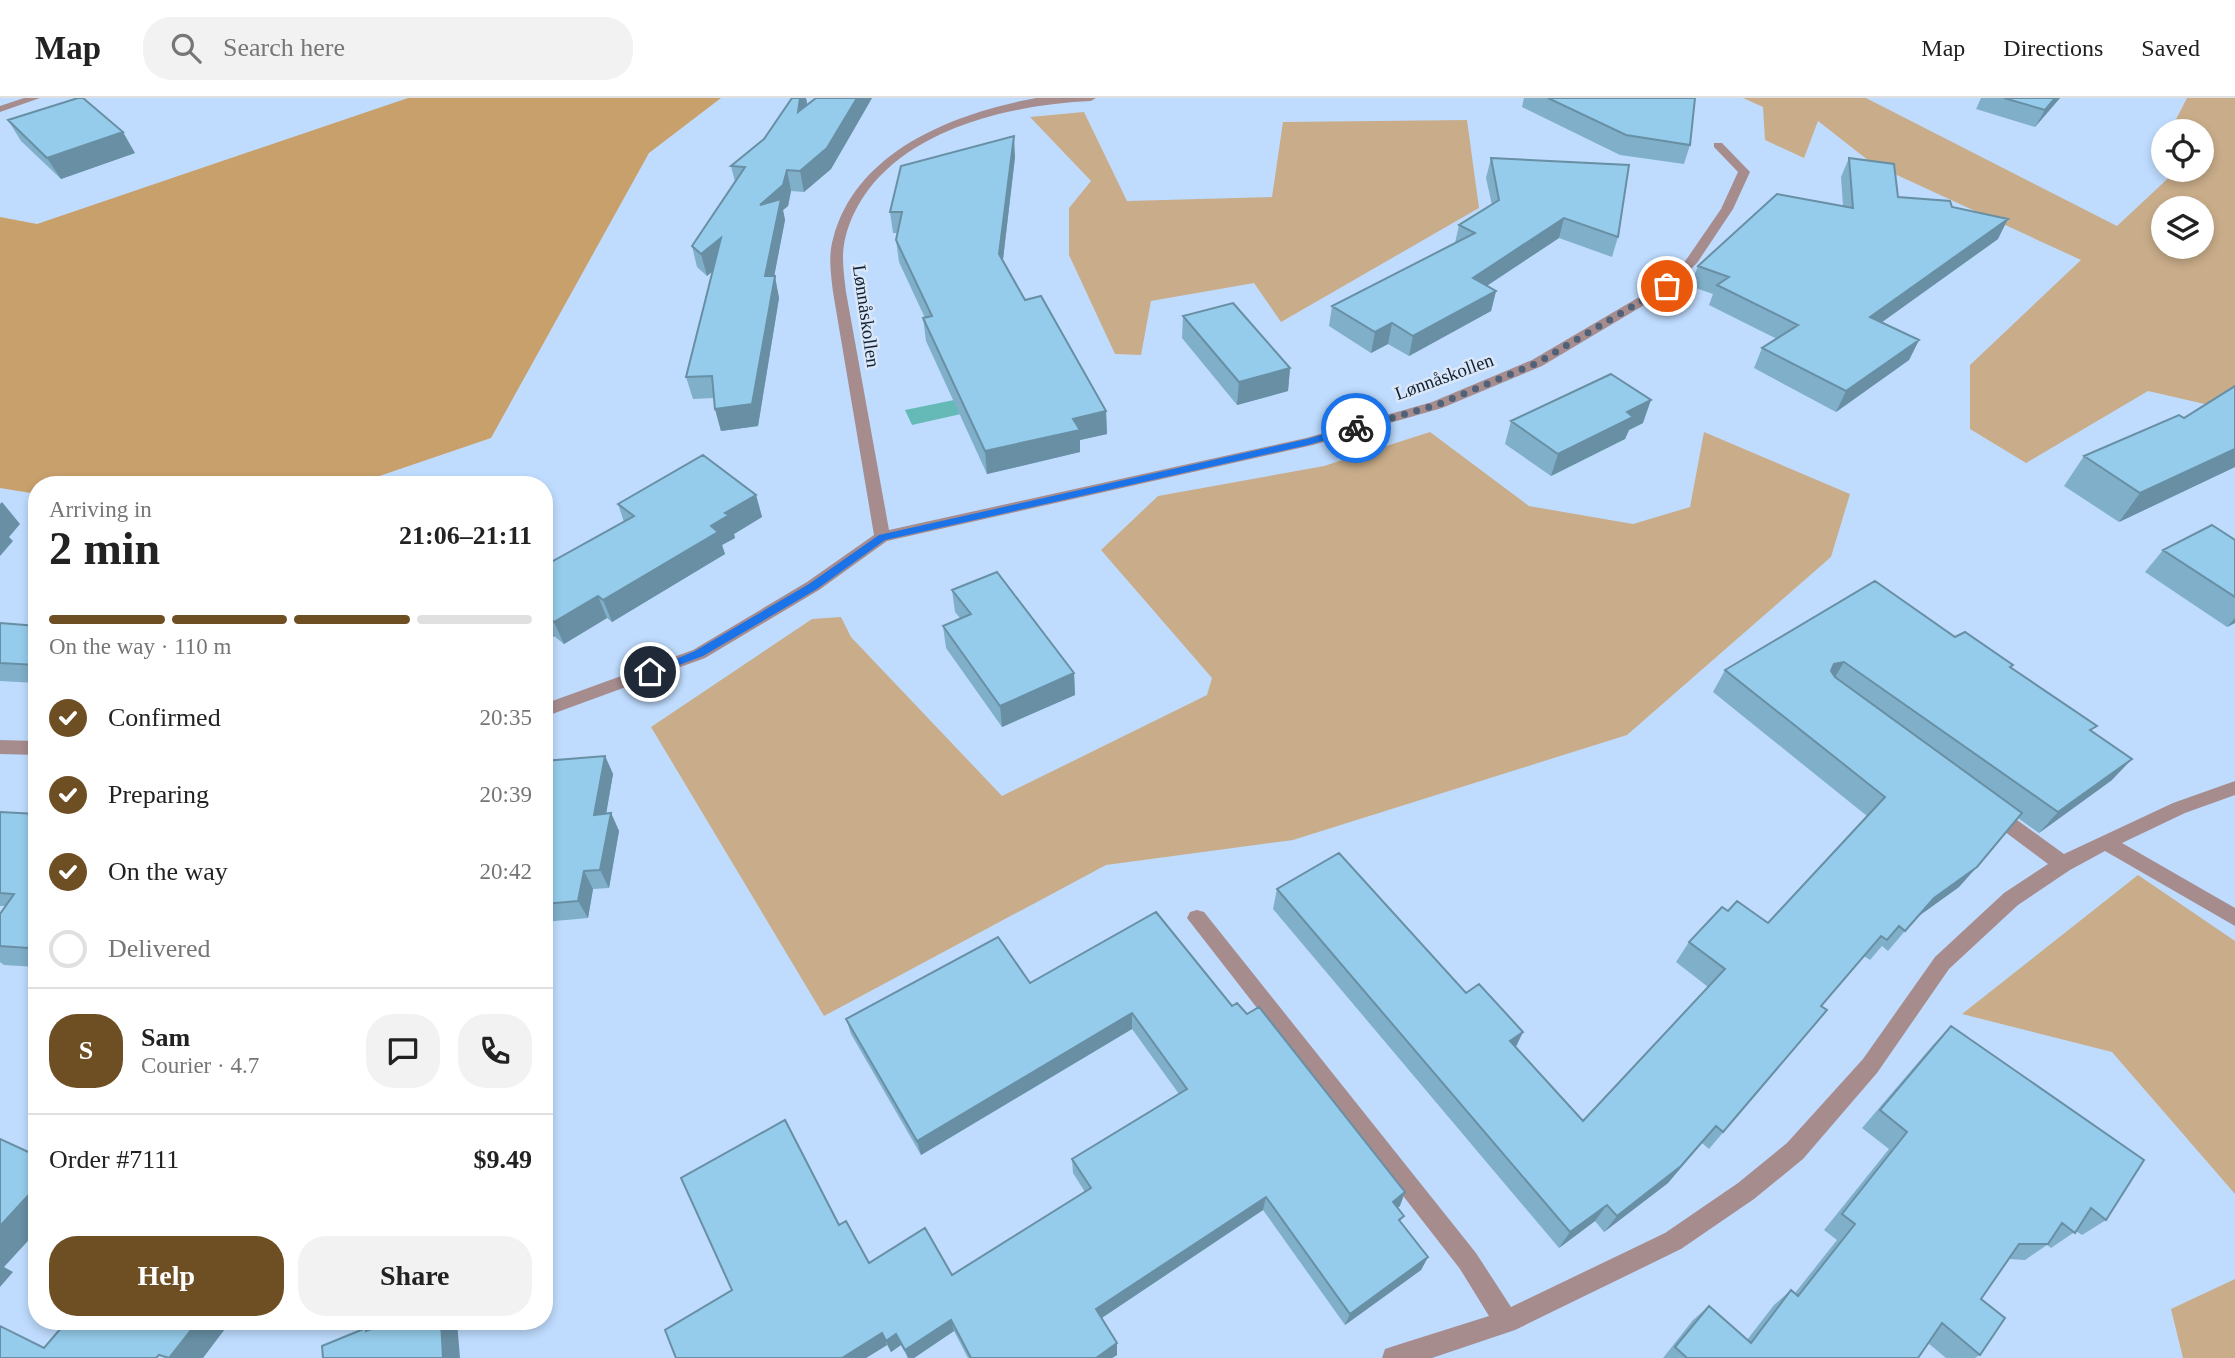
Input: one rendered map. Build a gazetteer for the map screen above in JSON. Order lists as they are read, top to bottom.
{
  "streets": {
    "street": ["Lønnåskollen"]
  },
  "page": {
    "header": "Map",
    "search": "Search here",
    "nav": ["Map", "Directions", "Saved"],
    "heading": ["2 min", "Arriving in", "21:06–21:11"],
    "panel": [
      "Sam",
      "Courier · 4.7",
      "Order #7111",
      "$9.49"
    ],
    "bar": "On the way · 110 m",
    "list": [
      ["Confirmed", "20:35"],
      ["Preparing", "20:39"],
      ["On the way", "20:42"],
      "Delivered"
    ],
    "round": "S",
    "buttons": ["Help", "Share"]
  }
}
